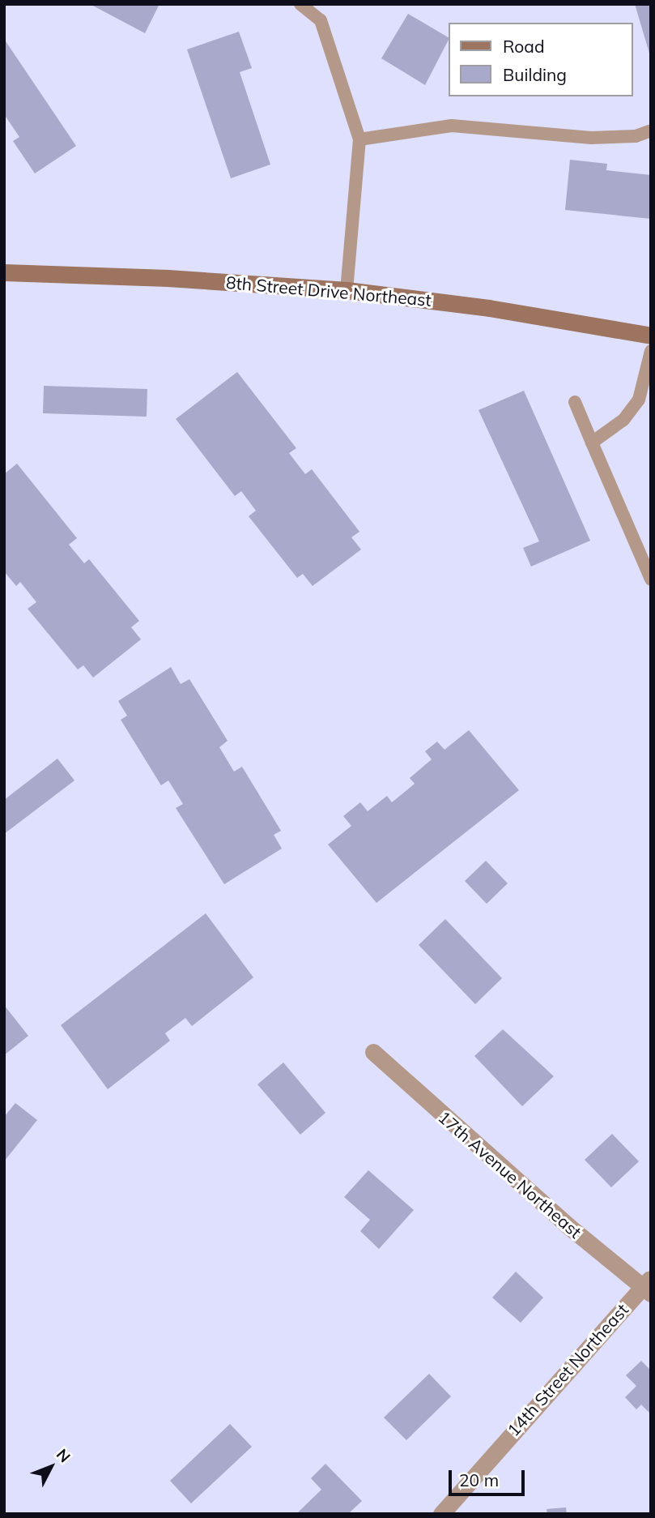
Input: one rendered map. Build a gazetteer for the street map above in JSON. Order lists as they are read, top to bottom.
{
  "streets": {
    "main road": ["8th Street Drive Northeast"],
    "street": ["17th Avenue Northeast", "14th Street Northeast"]
  },
  "crossings": [
    ["17th Avenue Northeast", "14th Street Northeast"]
  ],
  "legend": ["Road", "Building"],
  "scale_bar": "20 m",
  "north": "top right"
}
